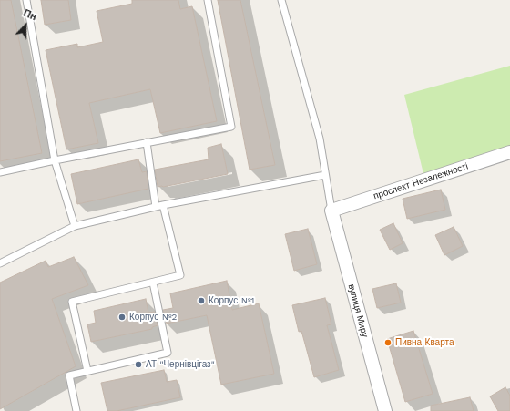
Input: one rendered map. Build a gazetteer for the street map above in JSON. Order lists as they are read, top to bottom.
{
  "streets": {
    "street": ["проспект Незалежності", "вулиця Миру"]
  },
  "crossings": [
    ["проспект Незалежності", "вулиця Миру"]
  ],
  "places": [
    "Корпус №1",
    "Корпус №2",
    "Пивна Кварта",
    "АТ \"Чернівцігаз\""
  ],
  "north": "top right"
}
